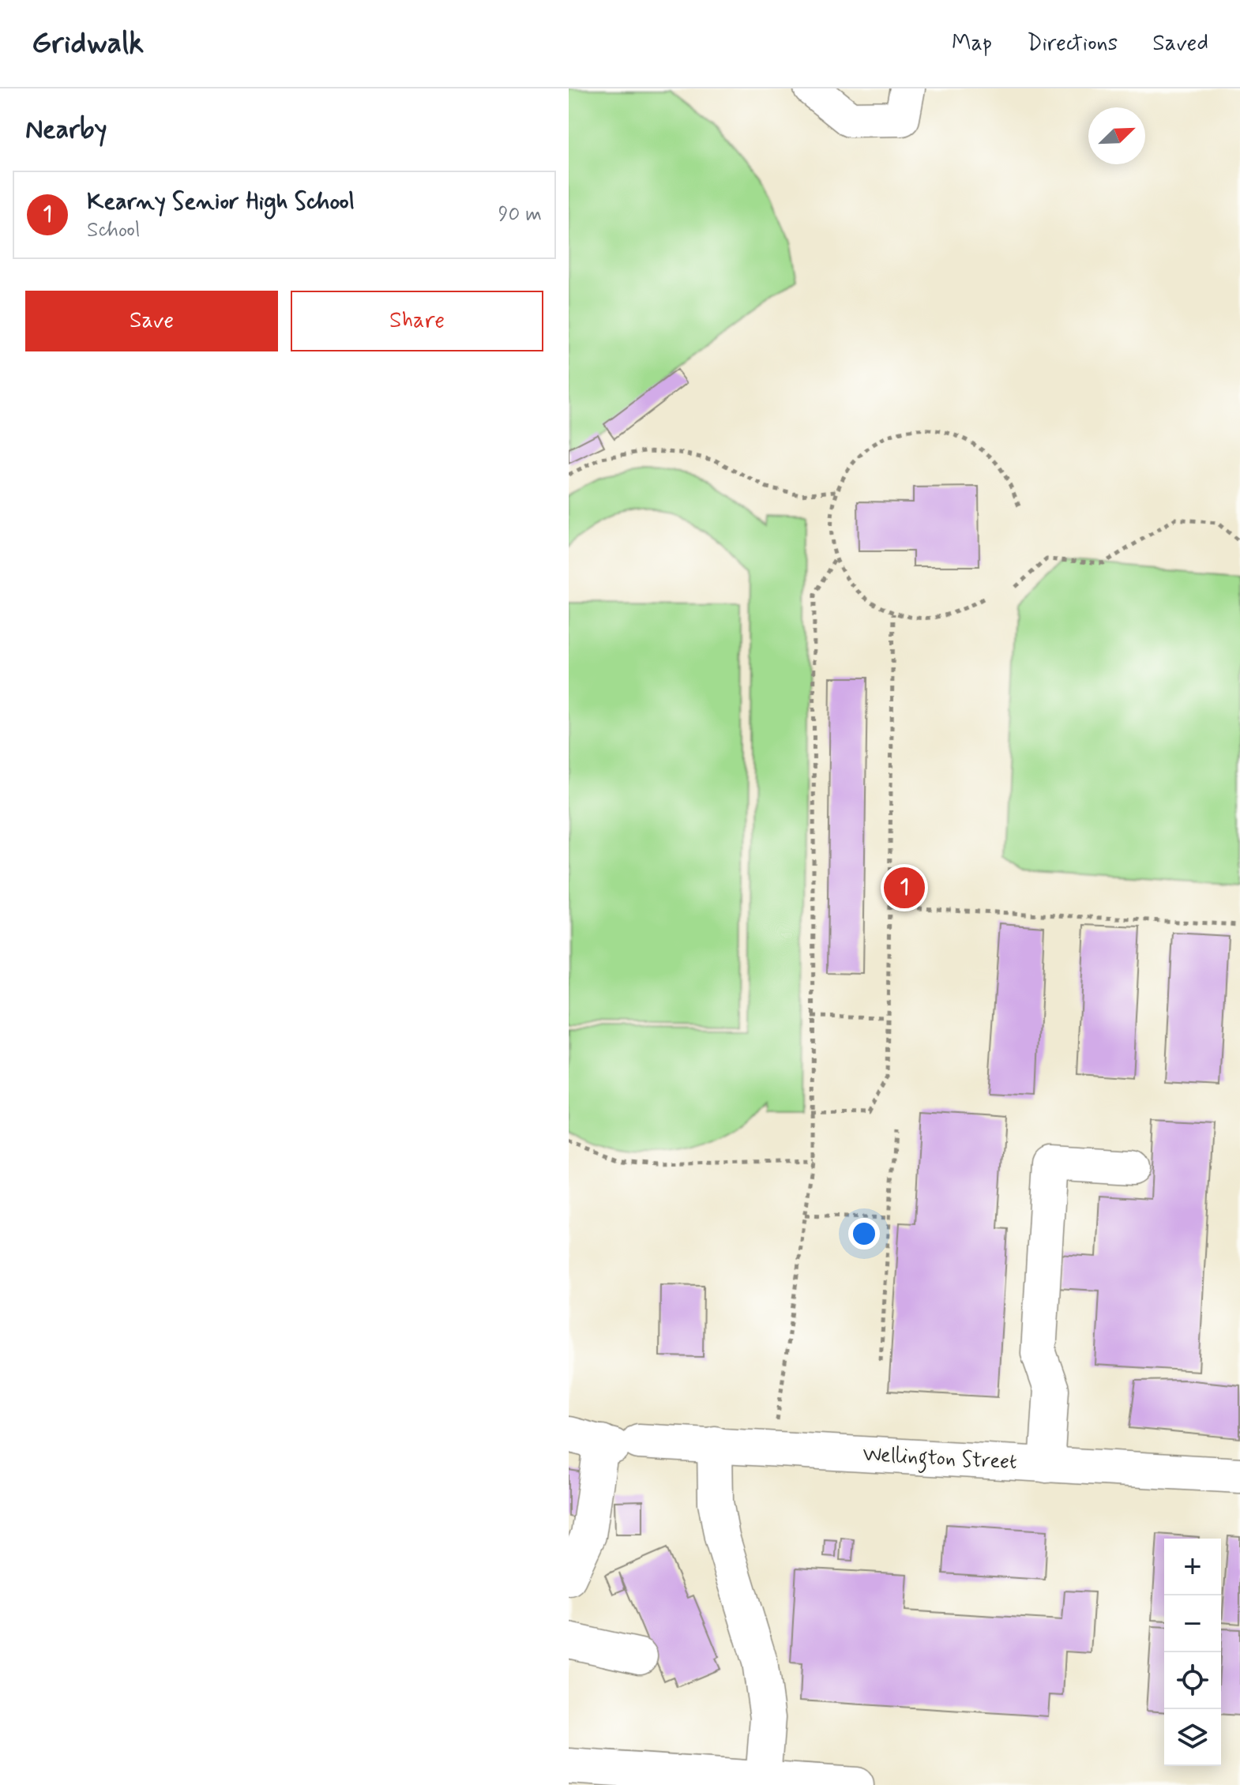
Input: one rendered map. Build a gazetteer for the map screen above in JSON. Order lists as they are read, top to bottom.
{
  "streets": {
    "street": ["Wellington Street"]
  },
  "north": "top right",
  "page": {
    "header": "Gridwalk",
    "nav": ["Map", "Directions", "Saved"],
    "heading": "Nearby",
    "list": [
      {
        "mark": "1",
        "name": "Kearny Senior High School",
        "note": "School",
        "value": "90 m"
      }
    ],
    "buttons": ["Save", "Share"],
    "pins": "1",
    "map_buttons": ["+", "−"]
  }
}
